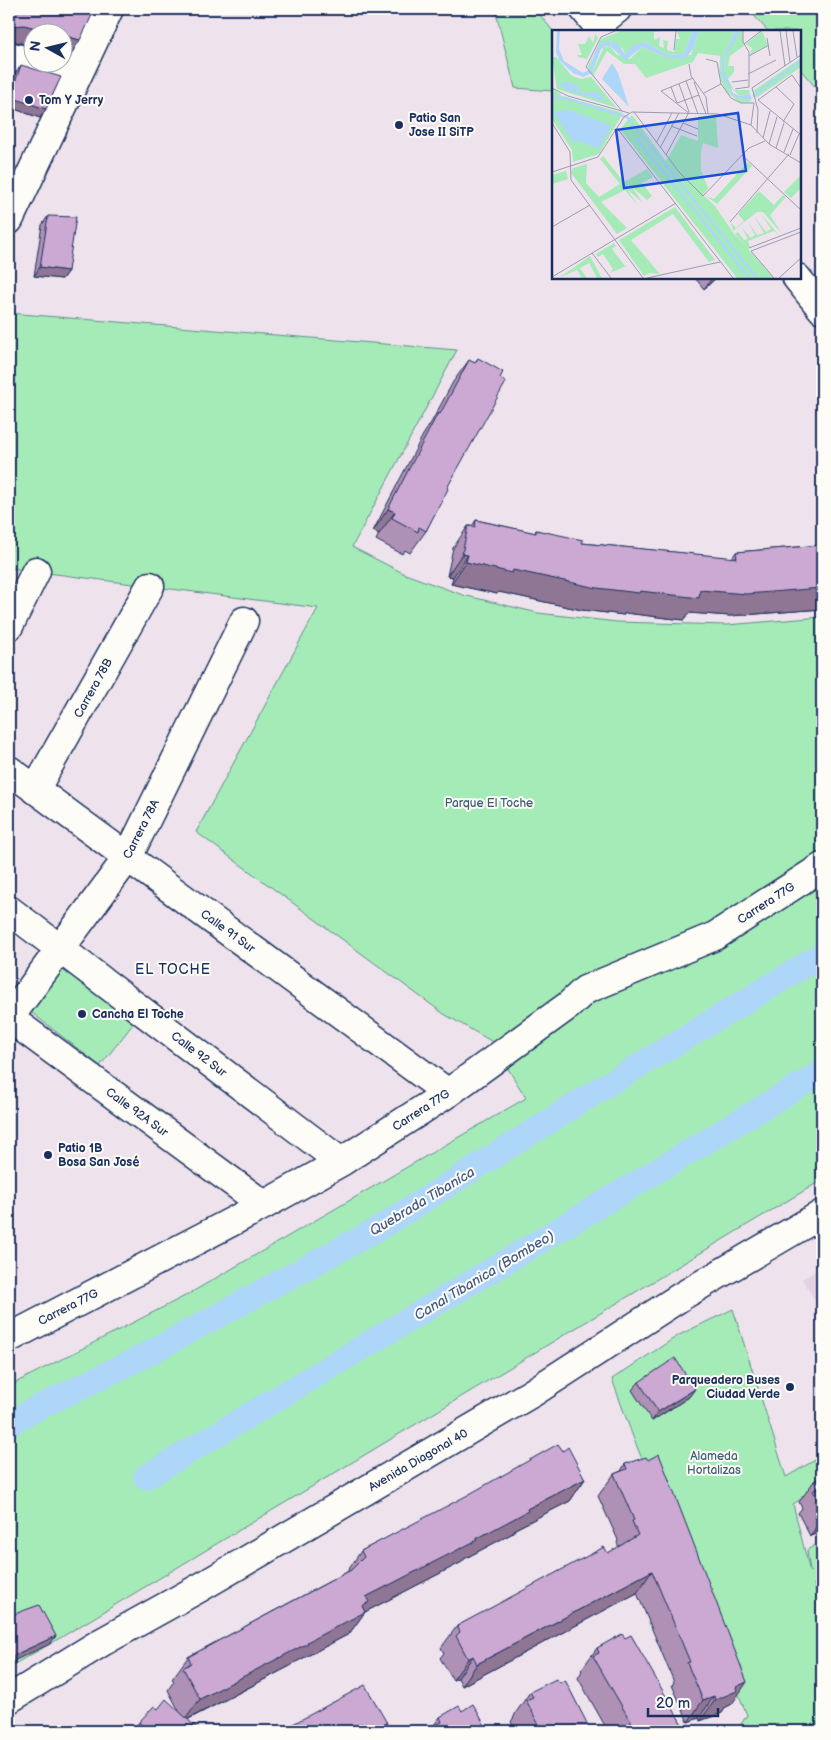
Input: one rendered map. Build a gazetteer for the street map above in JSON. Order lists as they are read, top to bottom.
{
  "streets": {
    "street": [
      "Carrera 78B",
      "Carrera 78A",
      "Carrera 77G",
      "Calle 91 Sur",
      "Calle 92 Sur",
      "Calle 92A Sur",
      "Avenida Diagonal 40"
    ]
  },
  "crossings": [
    ["Carrera 78B", "Calle 91 Sur"],
    ["Carrera 78A", "Calle 91 Sur"],
    ["Carrera 78A", "Calle 92 Sur"],
    ["Carrera 78A", "Calle 92A Sur"],
    ["Carrera 77G", "Calle 91 Sur"],
    ["Carrera 77G", "Calle 92 Sur"],
    ["Carrera 77G", "Calle 92A Sur"]
  ],
  "districts": ["EL TOCHE"],
  "water": ["Quebrada Tibaníca", "Canal Tibanica (Bombeo)"],
  "parks": ["Parque El Toche", "Alameda Hortalizas"],
  "places": [
    "Tom Y Jerry",
    "Patio San Jose II SiTP",
    "Cancha El Toche",
    "Patio 1B Bosa San José",
    "Parqueadero Buses Ciudad Verde"
  ],
  "scale_bar": "20 m",
  "north": "left"
}
